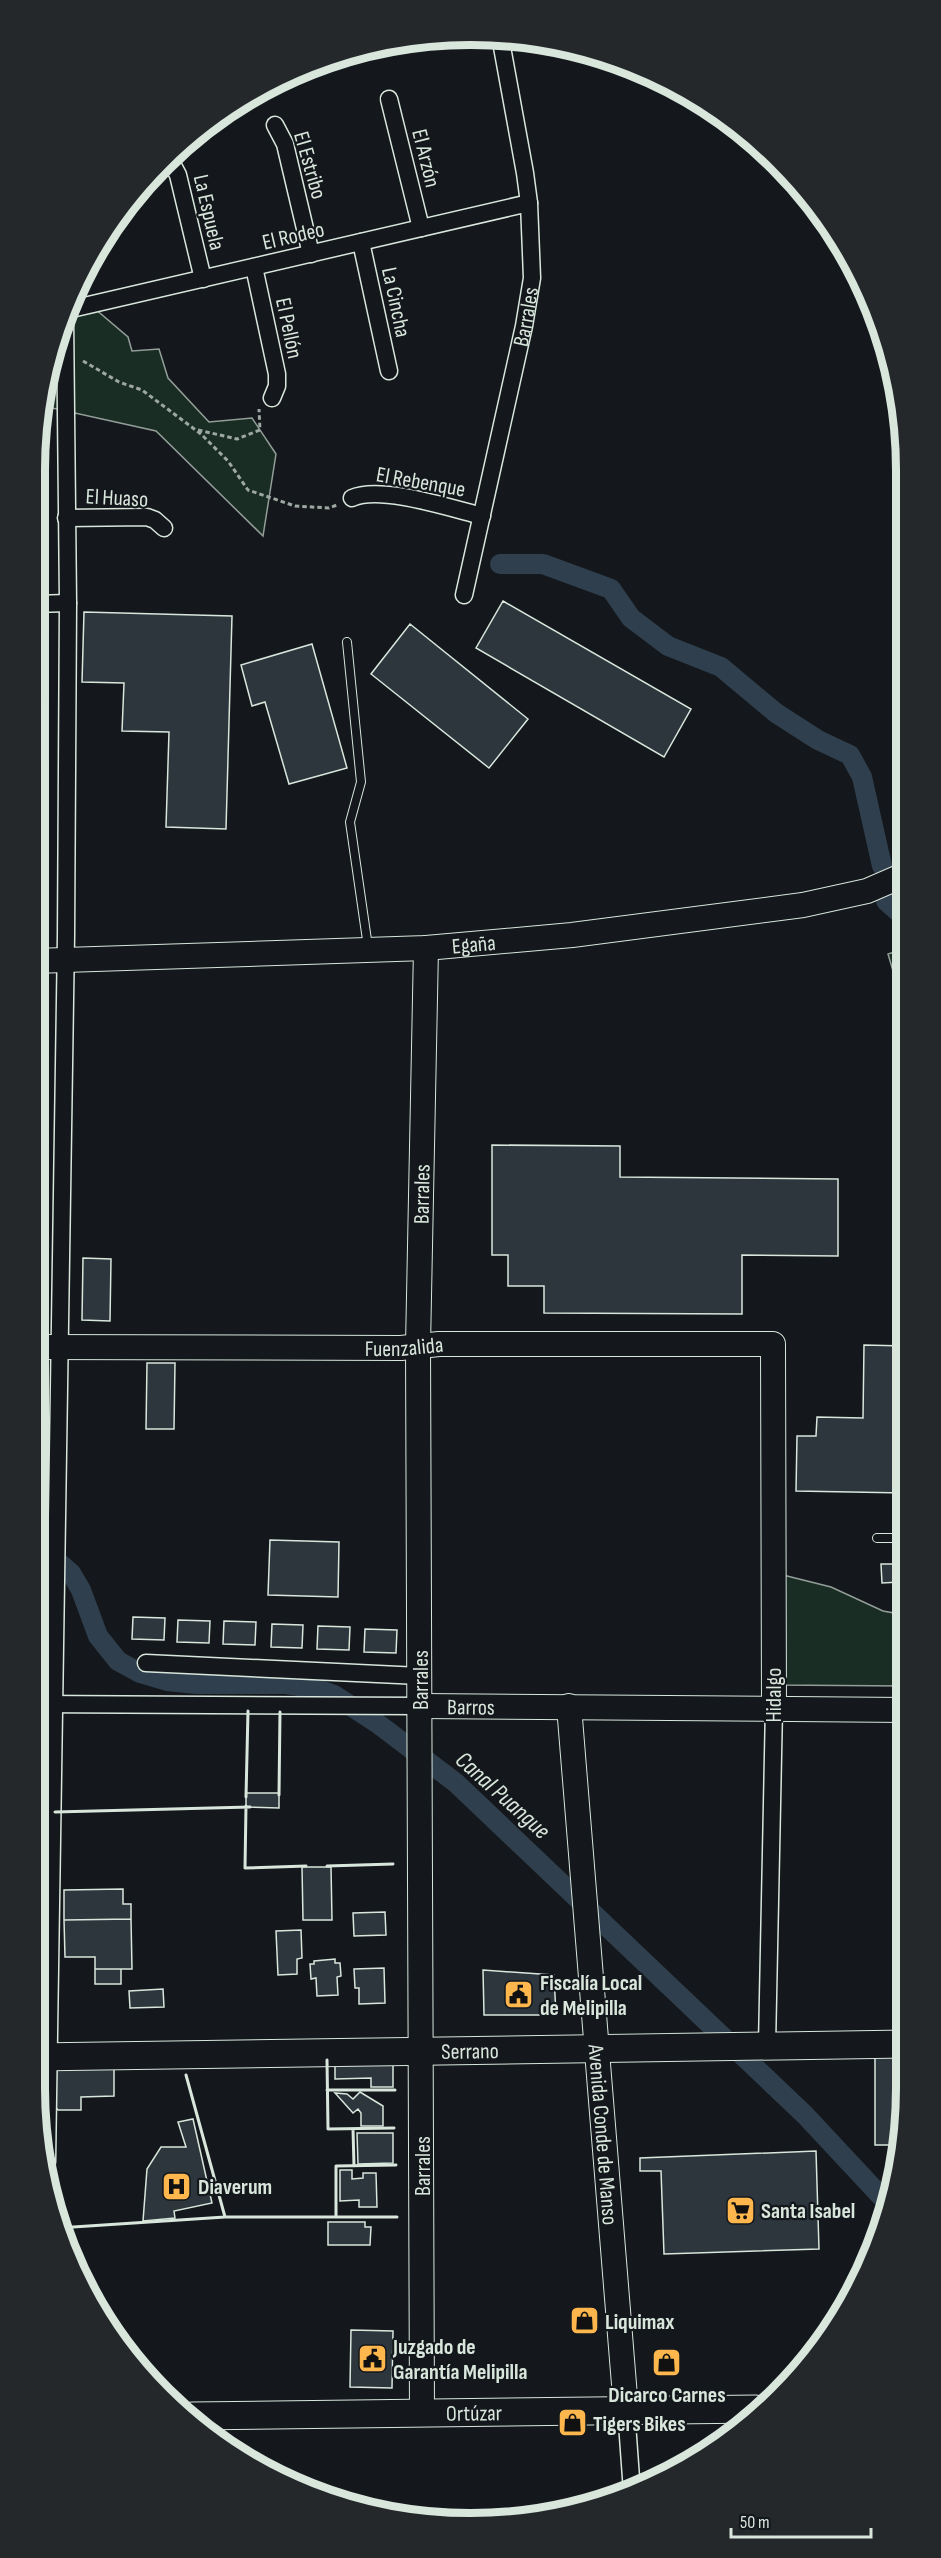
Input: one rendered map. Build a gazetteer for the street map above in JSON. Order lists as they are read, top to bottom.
{
  "streets": {
    "main road": ["Serrano", "Ortúzar"],
    "street": [
      "El Arzón",
      "El Estribo",
      "La Espuela",
      "El Rodeo",
      "La Cincha",
      "Barrales",
      "El Pellón",
      "El Rebenque",
      "El Huaso",
      "Egaña",
      "Fuenzalida",
      "Hidalgo",
      "Barros",
      "Avenida Conde de Manso"
    ]
  },
  "crossings": [
    ["El Arzón", "El Rodeo"],
    ["El Estribo", "El Rodeo"],
    ["La Espuela", "El Rodeo"],
    ["El Rodeo", "La Cincha"],
    ["El Rodeo", "Barrales"],
    ["El Rodeo", "El Pellón"],
    ["Barrales", "El Rebenque"],
    ["Barrales", "Egaña"],
    ["Barrales", "Fuenzalida"],
    ["Barrales", "Barros"],
    ["Barrales", "Serrano"],
    ["Barrales", "Ortúzar"],
    ["Fuenzalida", "Hidalgo"],
    ["Hidalgo", "Barros"],
    ["Hidalgo", "Serrano"],
    ["Barros", "Avenida Conde de Manso"],
    ["Serrano", "Avenida Conde de Manso"],
    ["Avenida Conde de Manso", "Ortúzar"]
  ],
  "water": ["Canal Puangue"],
  "places": {
    "public building": ["Fiscalía Local de Melipilla", "Juzgado de Garantía Melipilla"],
    "hospital": ["Diaverum"],
    "supermarket": ["Santa Isabel"],
    "shop": ["Liquimax", "Dicarco Carnes", "Tigers Bikes"]
  },
  "scale_bar": "50 m"
}
